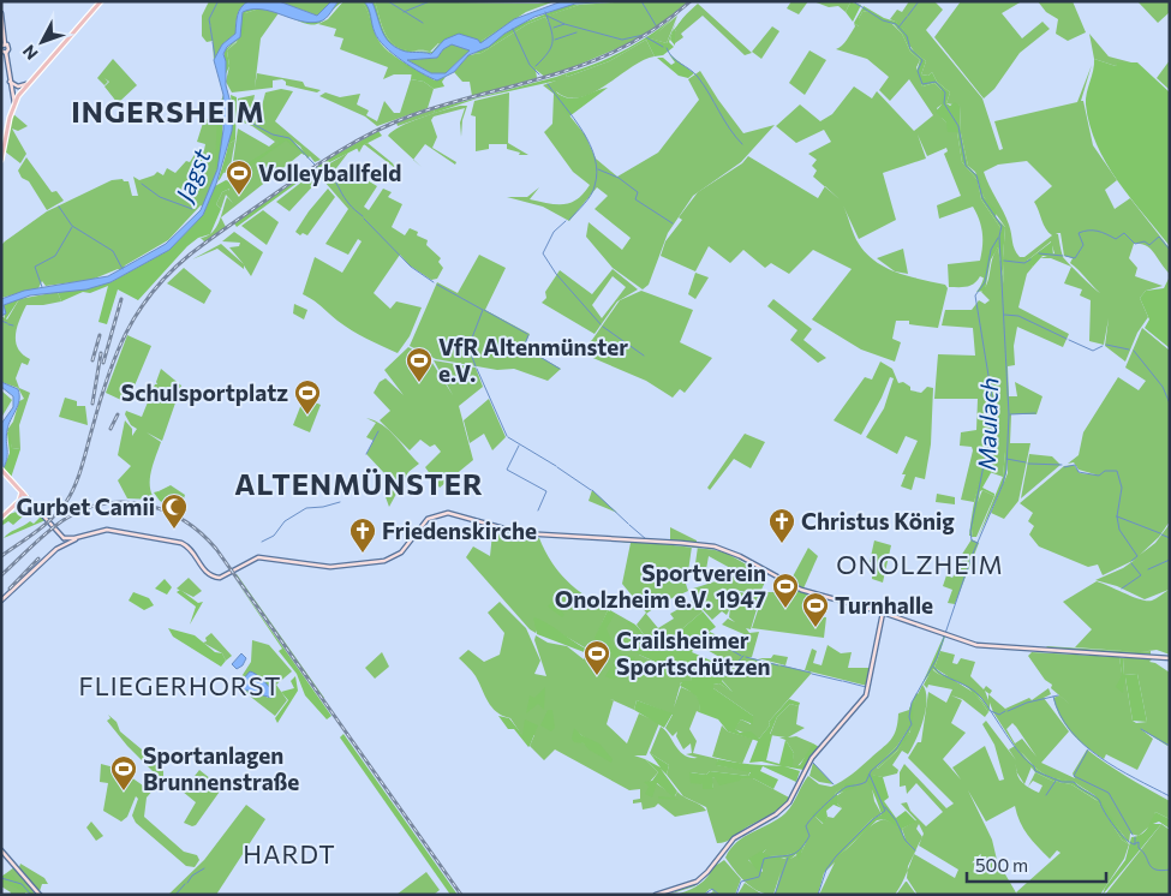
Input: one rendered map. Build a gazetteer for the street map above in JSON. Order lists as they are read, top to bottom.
{
  "districts": [
    "INGERSHEIM",
    "ALTENMÜNSTER",
    "ONOLZHEIM",
    "FLIEGERHORST",
    "HARDT"
  ],
  "water": ["Jagst", "Maulach"],
  "places": {
    "sports": [
      "Volleyballfeld",
      "VfR Altenmünster e.V.",
      "Schulsportplatz",
      "Sportverein Onolzheim e.V. 1947",
      "Turnhalle",
      "Crailsheimer Sportschützen",
      "Sportanlagen Brunnenstraße"
    ],
    "mosque": ["Gurbet Camii"],
    "church": ["Christus König", "Friedenskirche"]
  },
  "scale_bar": "500 m",
  "north": "bottom left"
}
